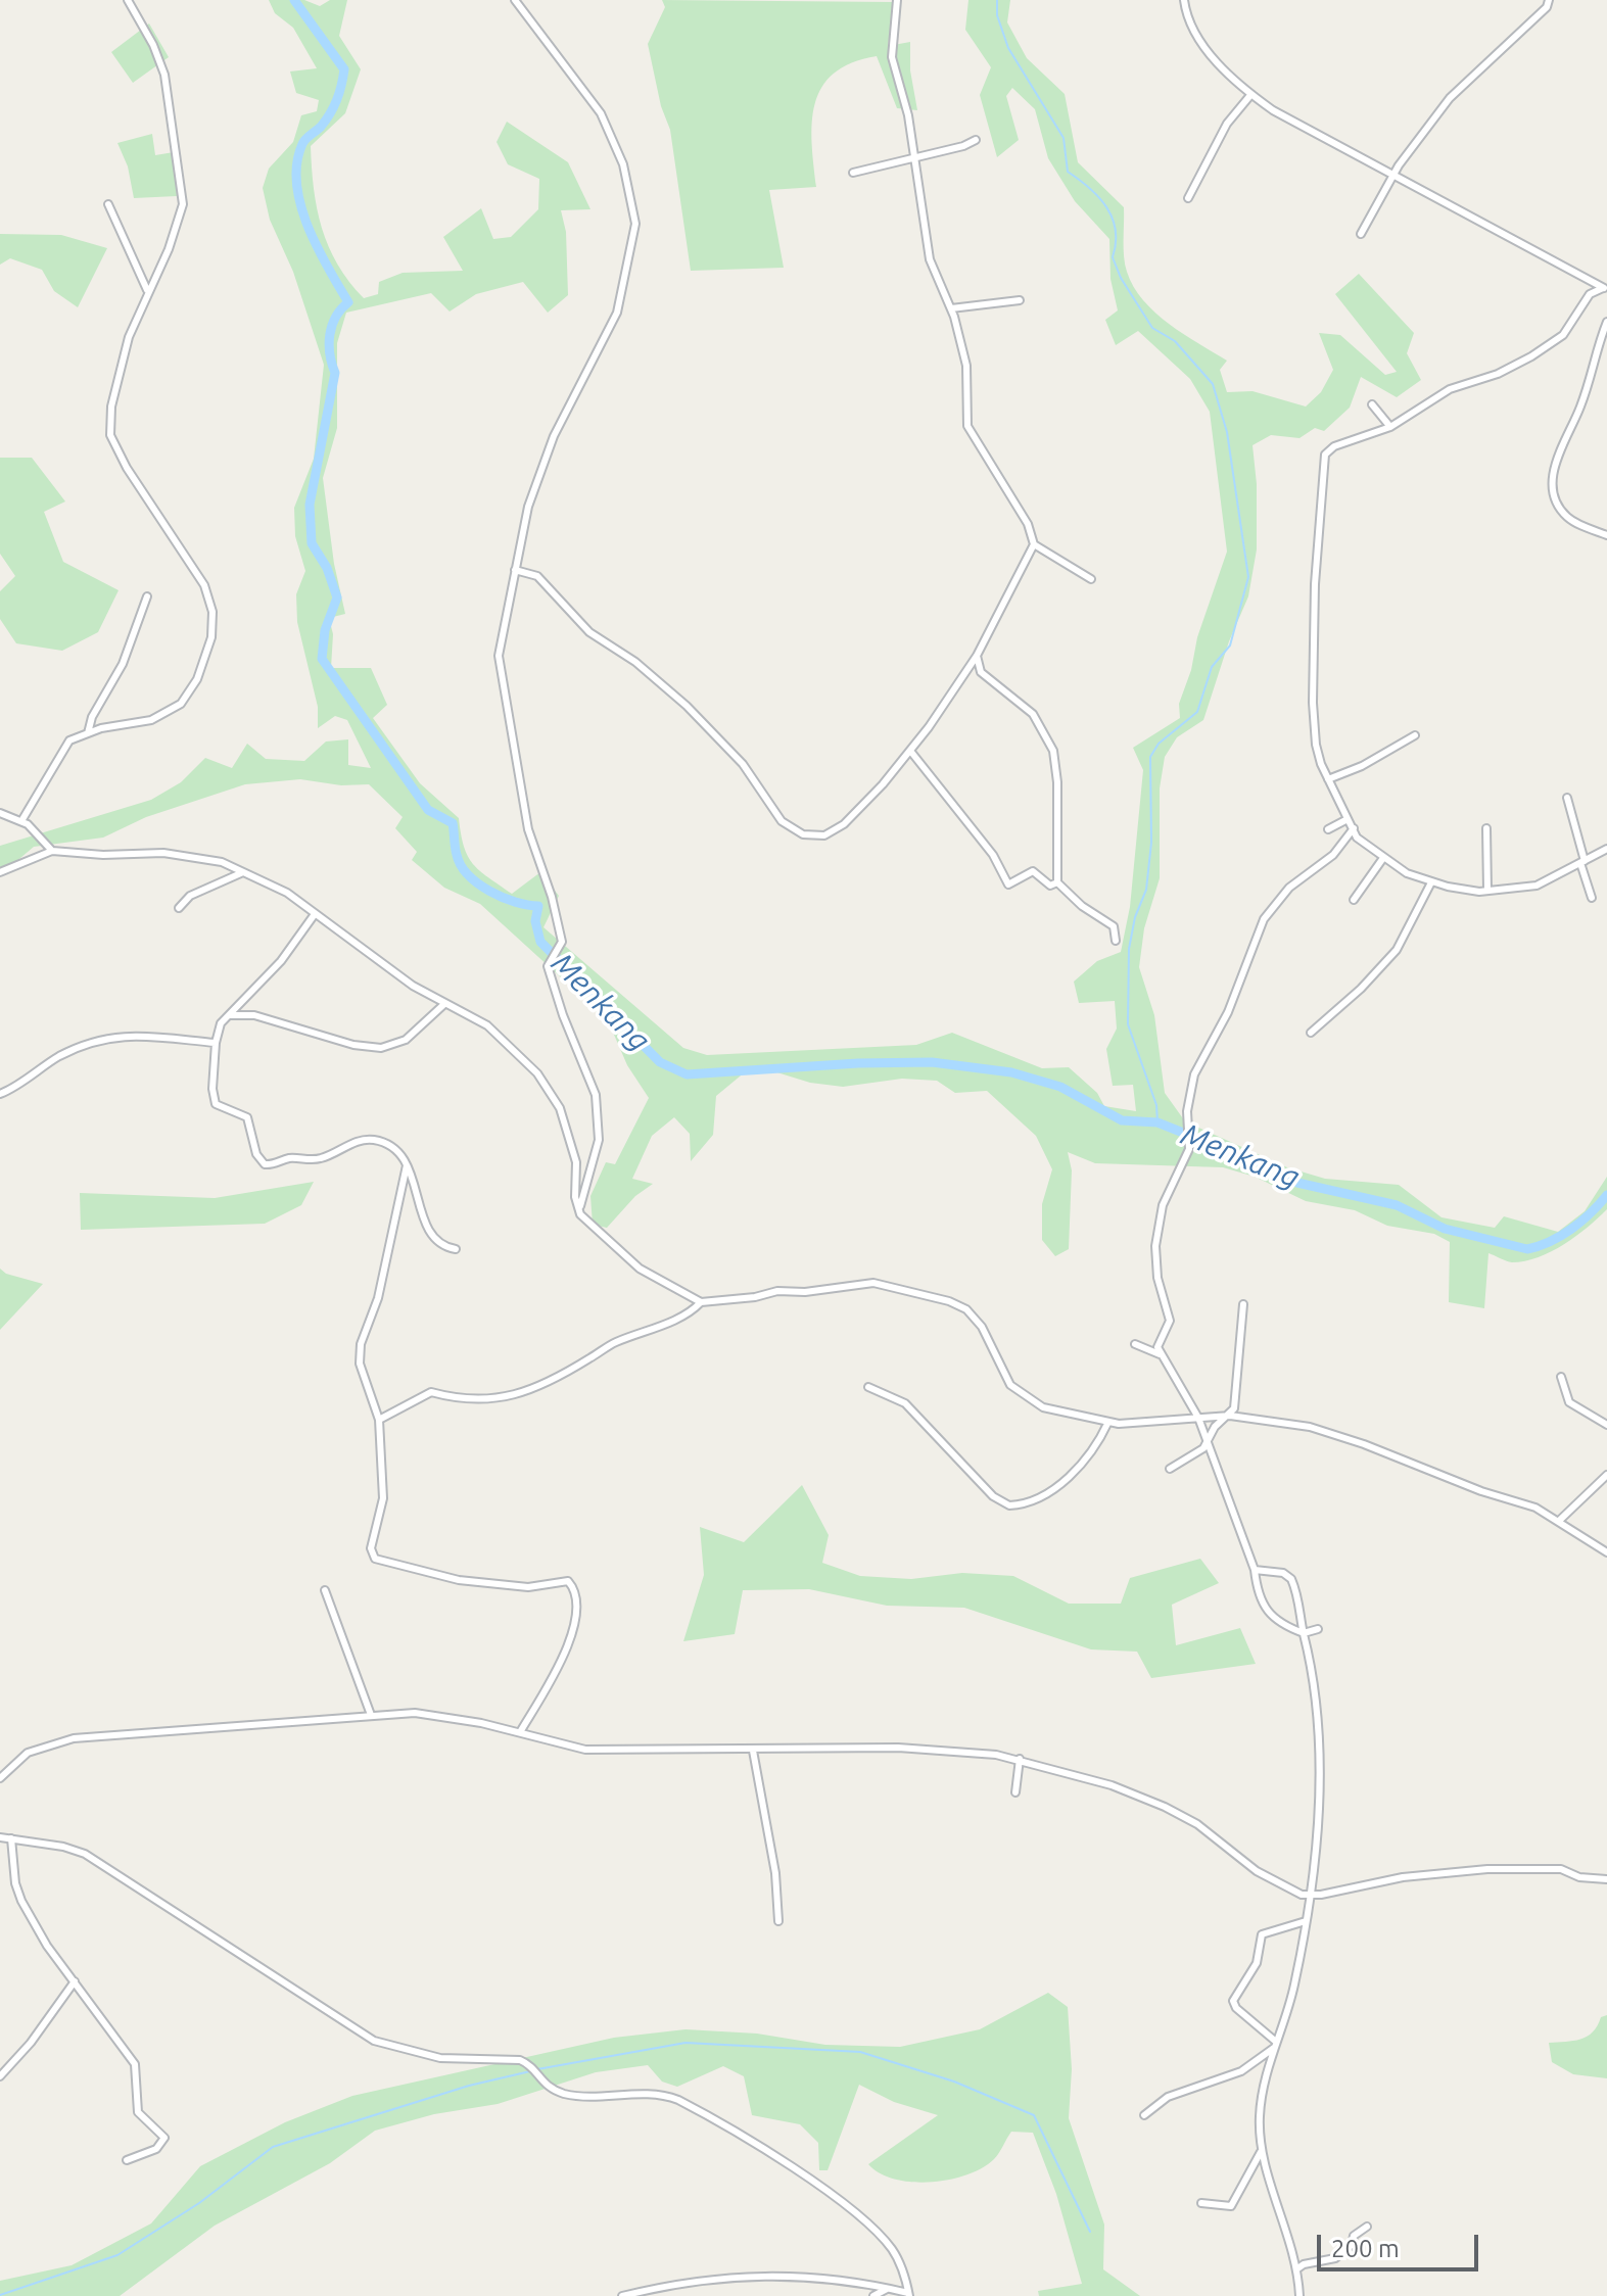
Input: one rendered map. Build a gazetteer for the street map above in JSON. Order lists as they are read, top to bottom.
{
  "water": ["Menkang"],
  "scale_bar": "200 m"
}
